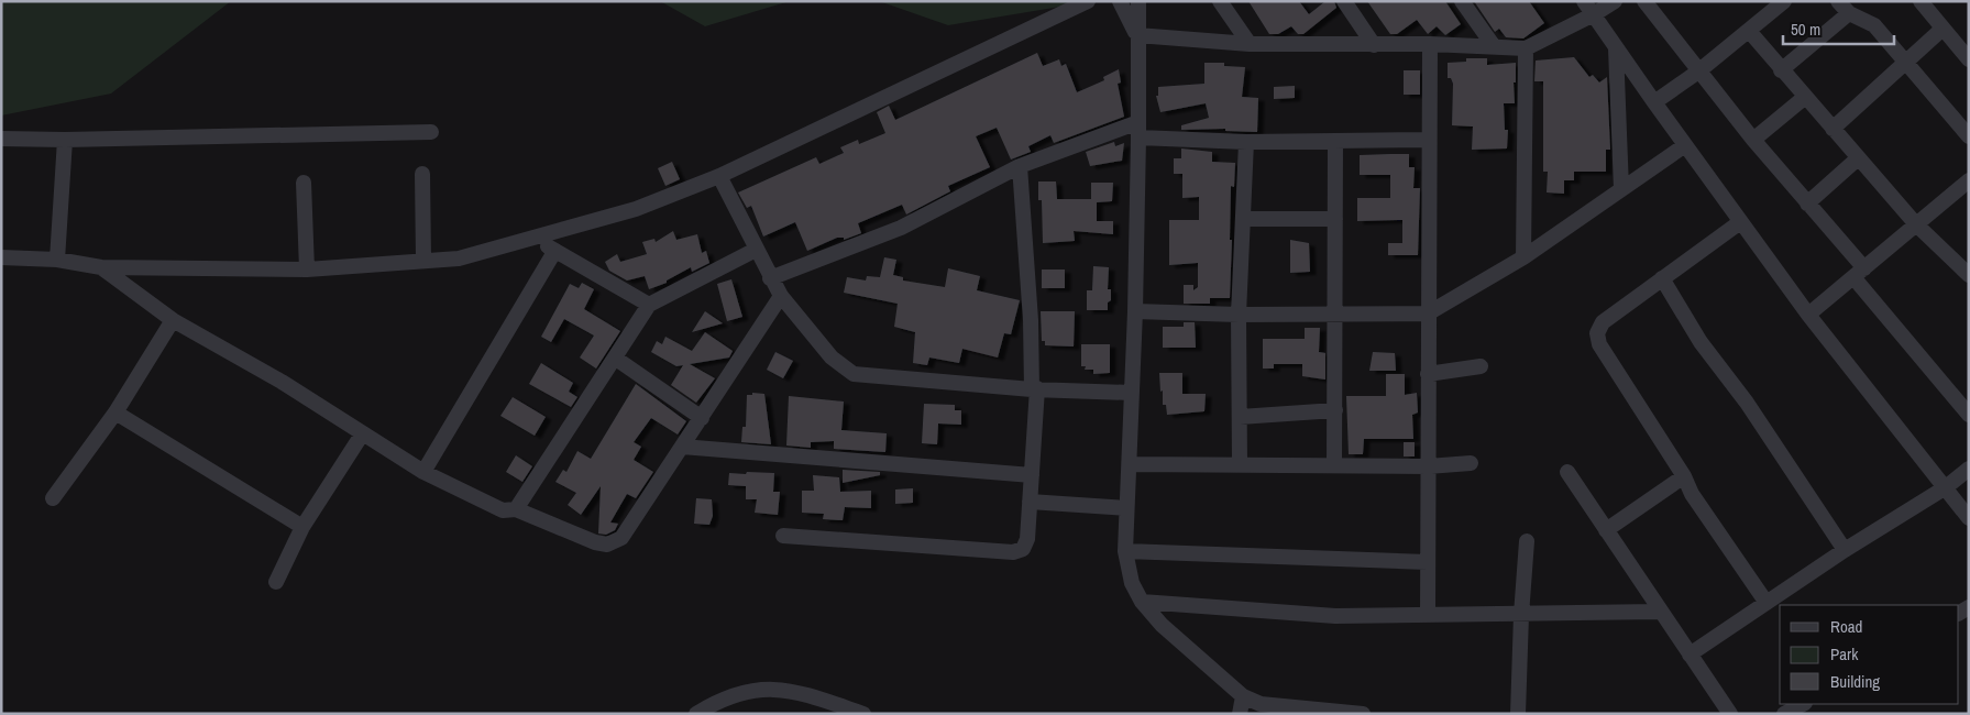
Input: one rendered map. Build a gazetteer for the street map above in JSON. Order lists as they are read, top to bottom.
{
  "legend": ["Road", "Park", "Building"],
  "scale_bar": "50 m"
}
